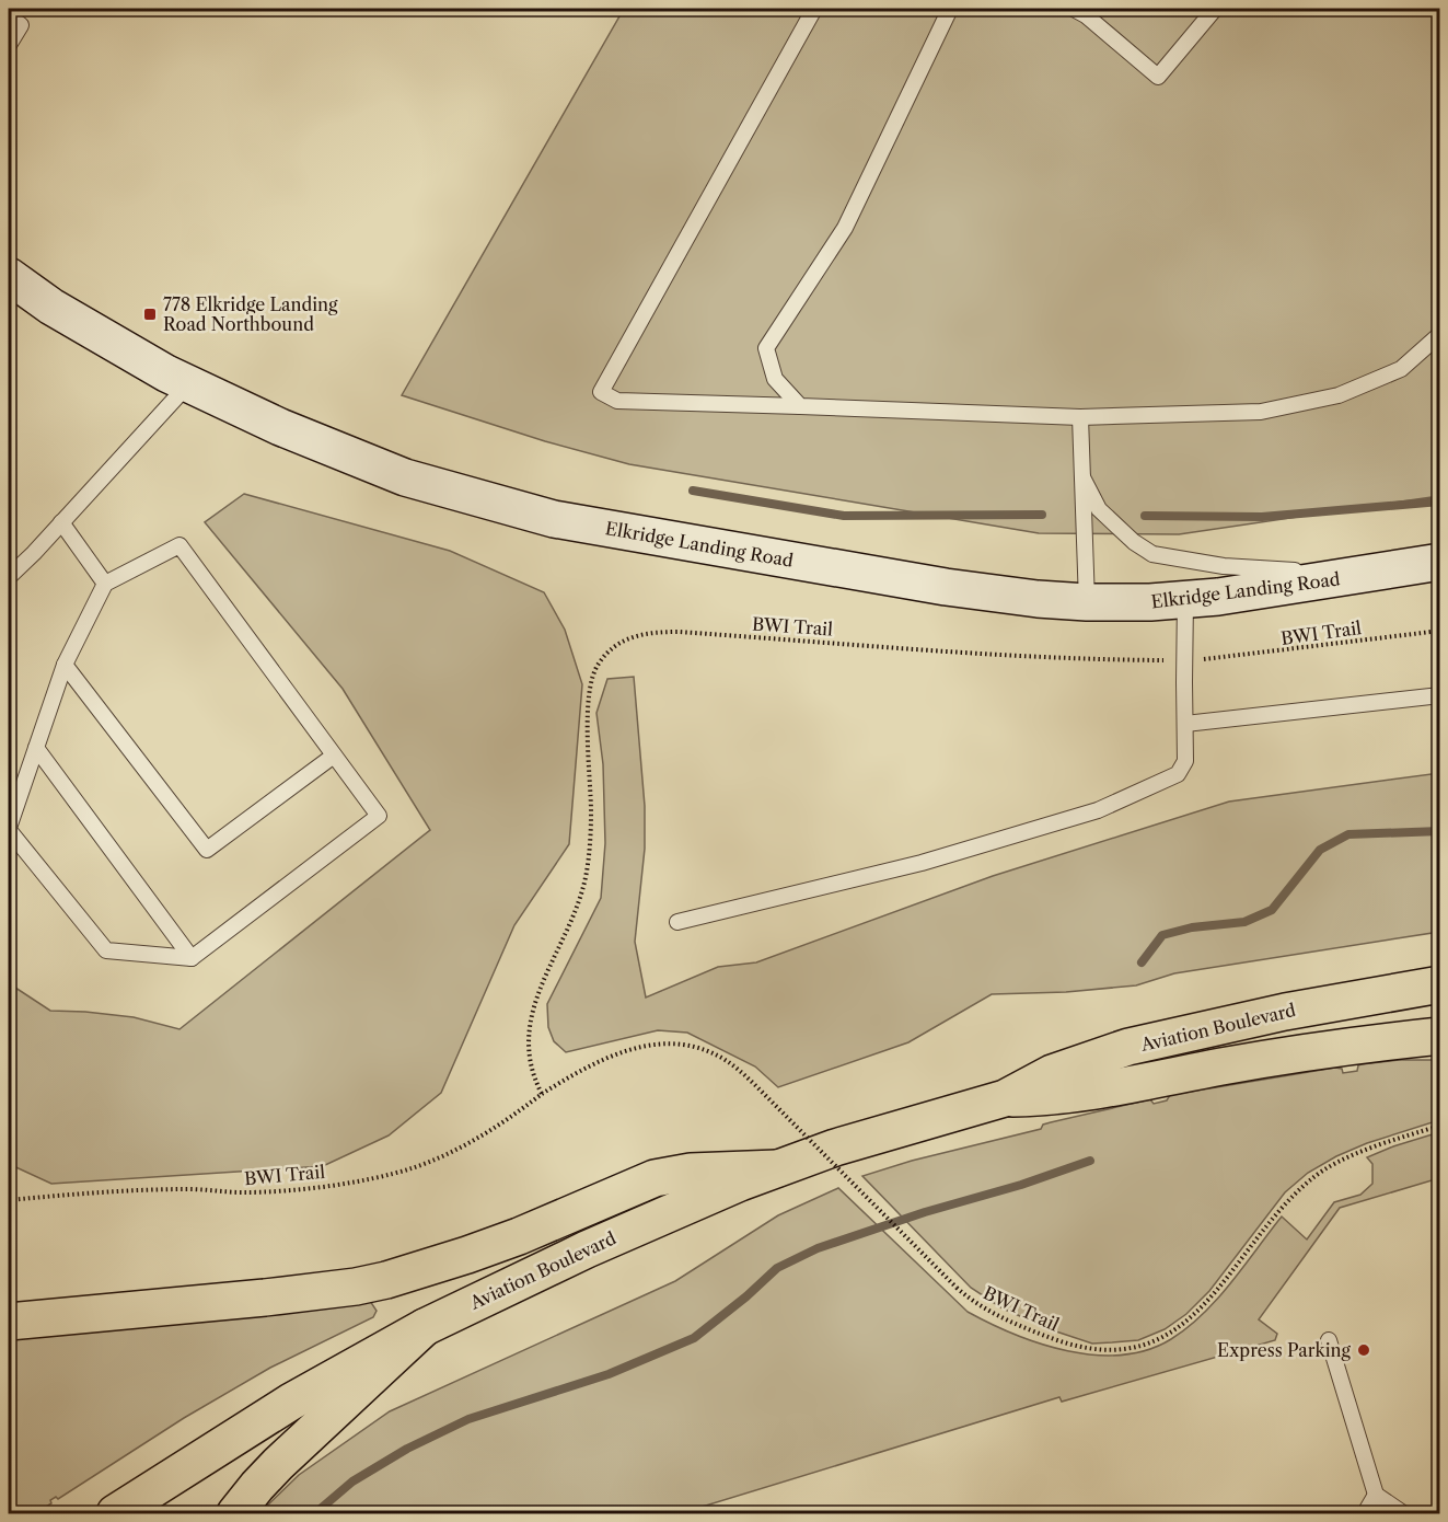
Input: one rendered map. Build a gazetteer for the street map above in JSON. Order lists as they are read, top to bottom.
{
  "streets": {
    "main road": ["Elkridge Landing Road", "Aviation Boulevard"],
    "path": ["BWI Trail"]
  },
  "places": {
    "transit": ["778 Elkridge Landing Road Northbound"],
    "other": ["Express Parking"]
  }
}
